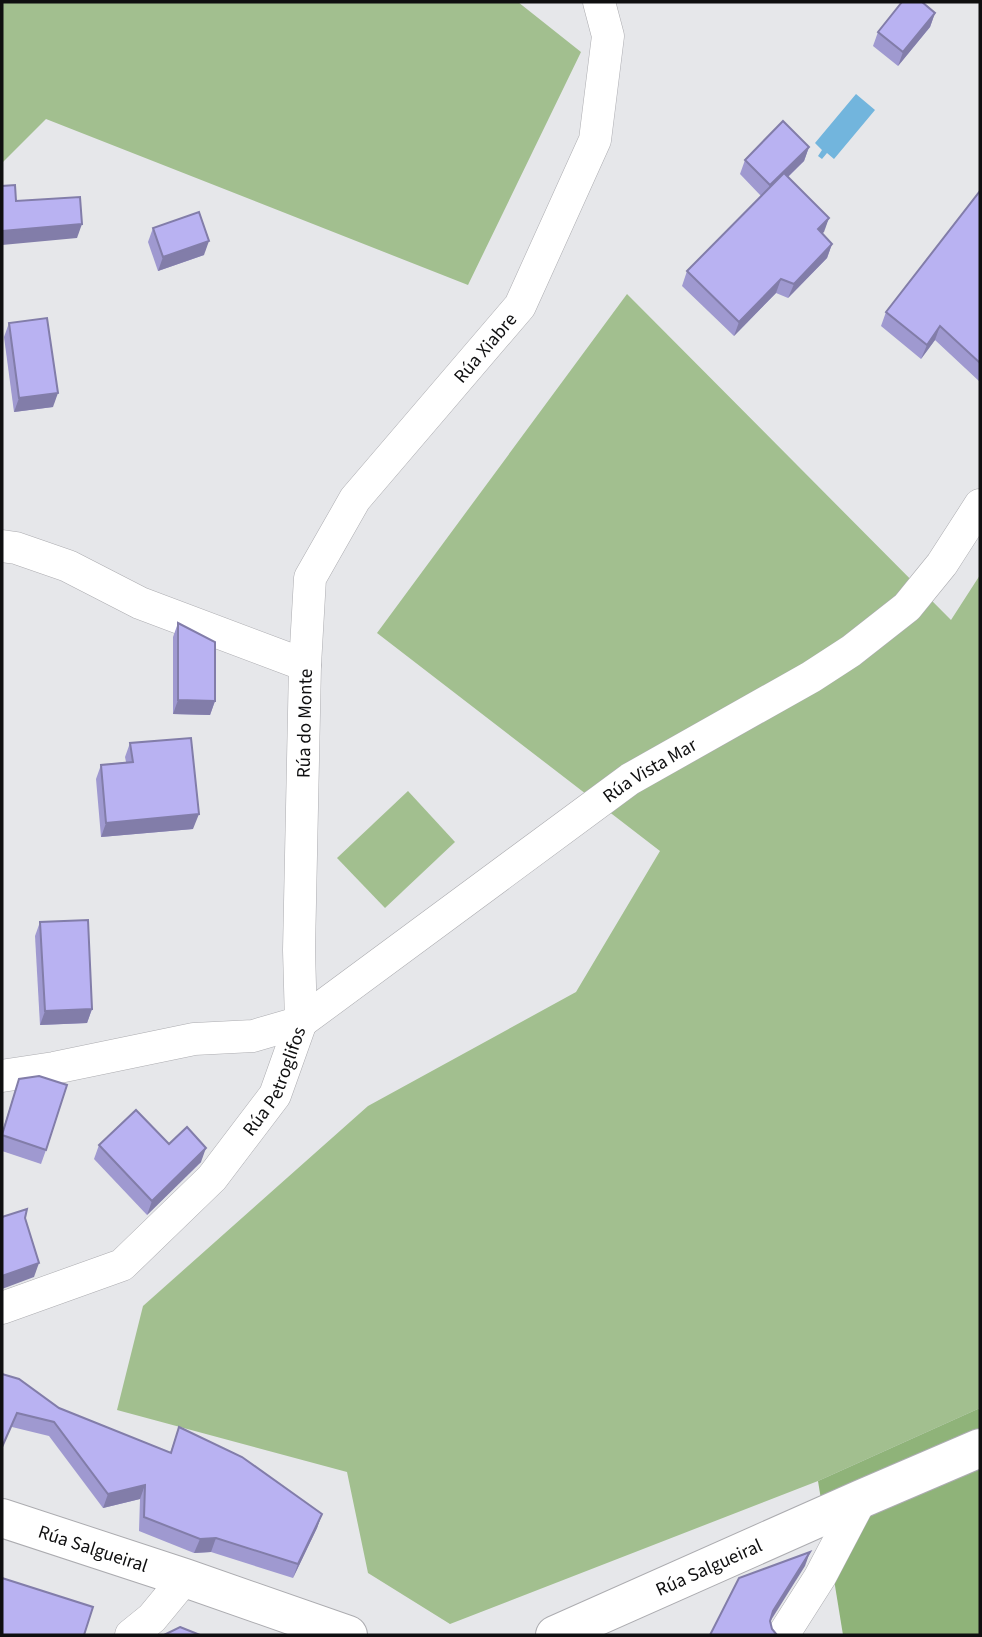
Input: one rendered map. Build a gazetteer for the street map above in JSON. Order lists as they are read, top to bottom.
{
  "streets": {
    "street": [
      "Rúa Xiabre",
      "Rúa do Monte",
      "Rúa Vista Mar",
      "Rúa Petroglifos",
      "Rúa Salgueiral"
    ]
  },
  "crossings": [
    ["Rúa Xiabre", "Rúa do Monte"],
    ["Rúa do Monte", "Rúa Vista Mar"],
    ["Rúa do Monte", "Rúa Petroglifos"],
    ["Rúa Vista Mar", "Rúa Petroglifos"]
  ]
}
